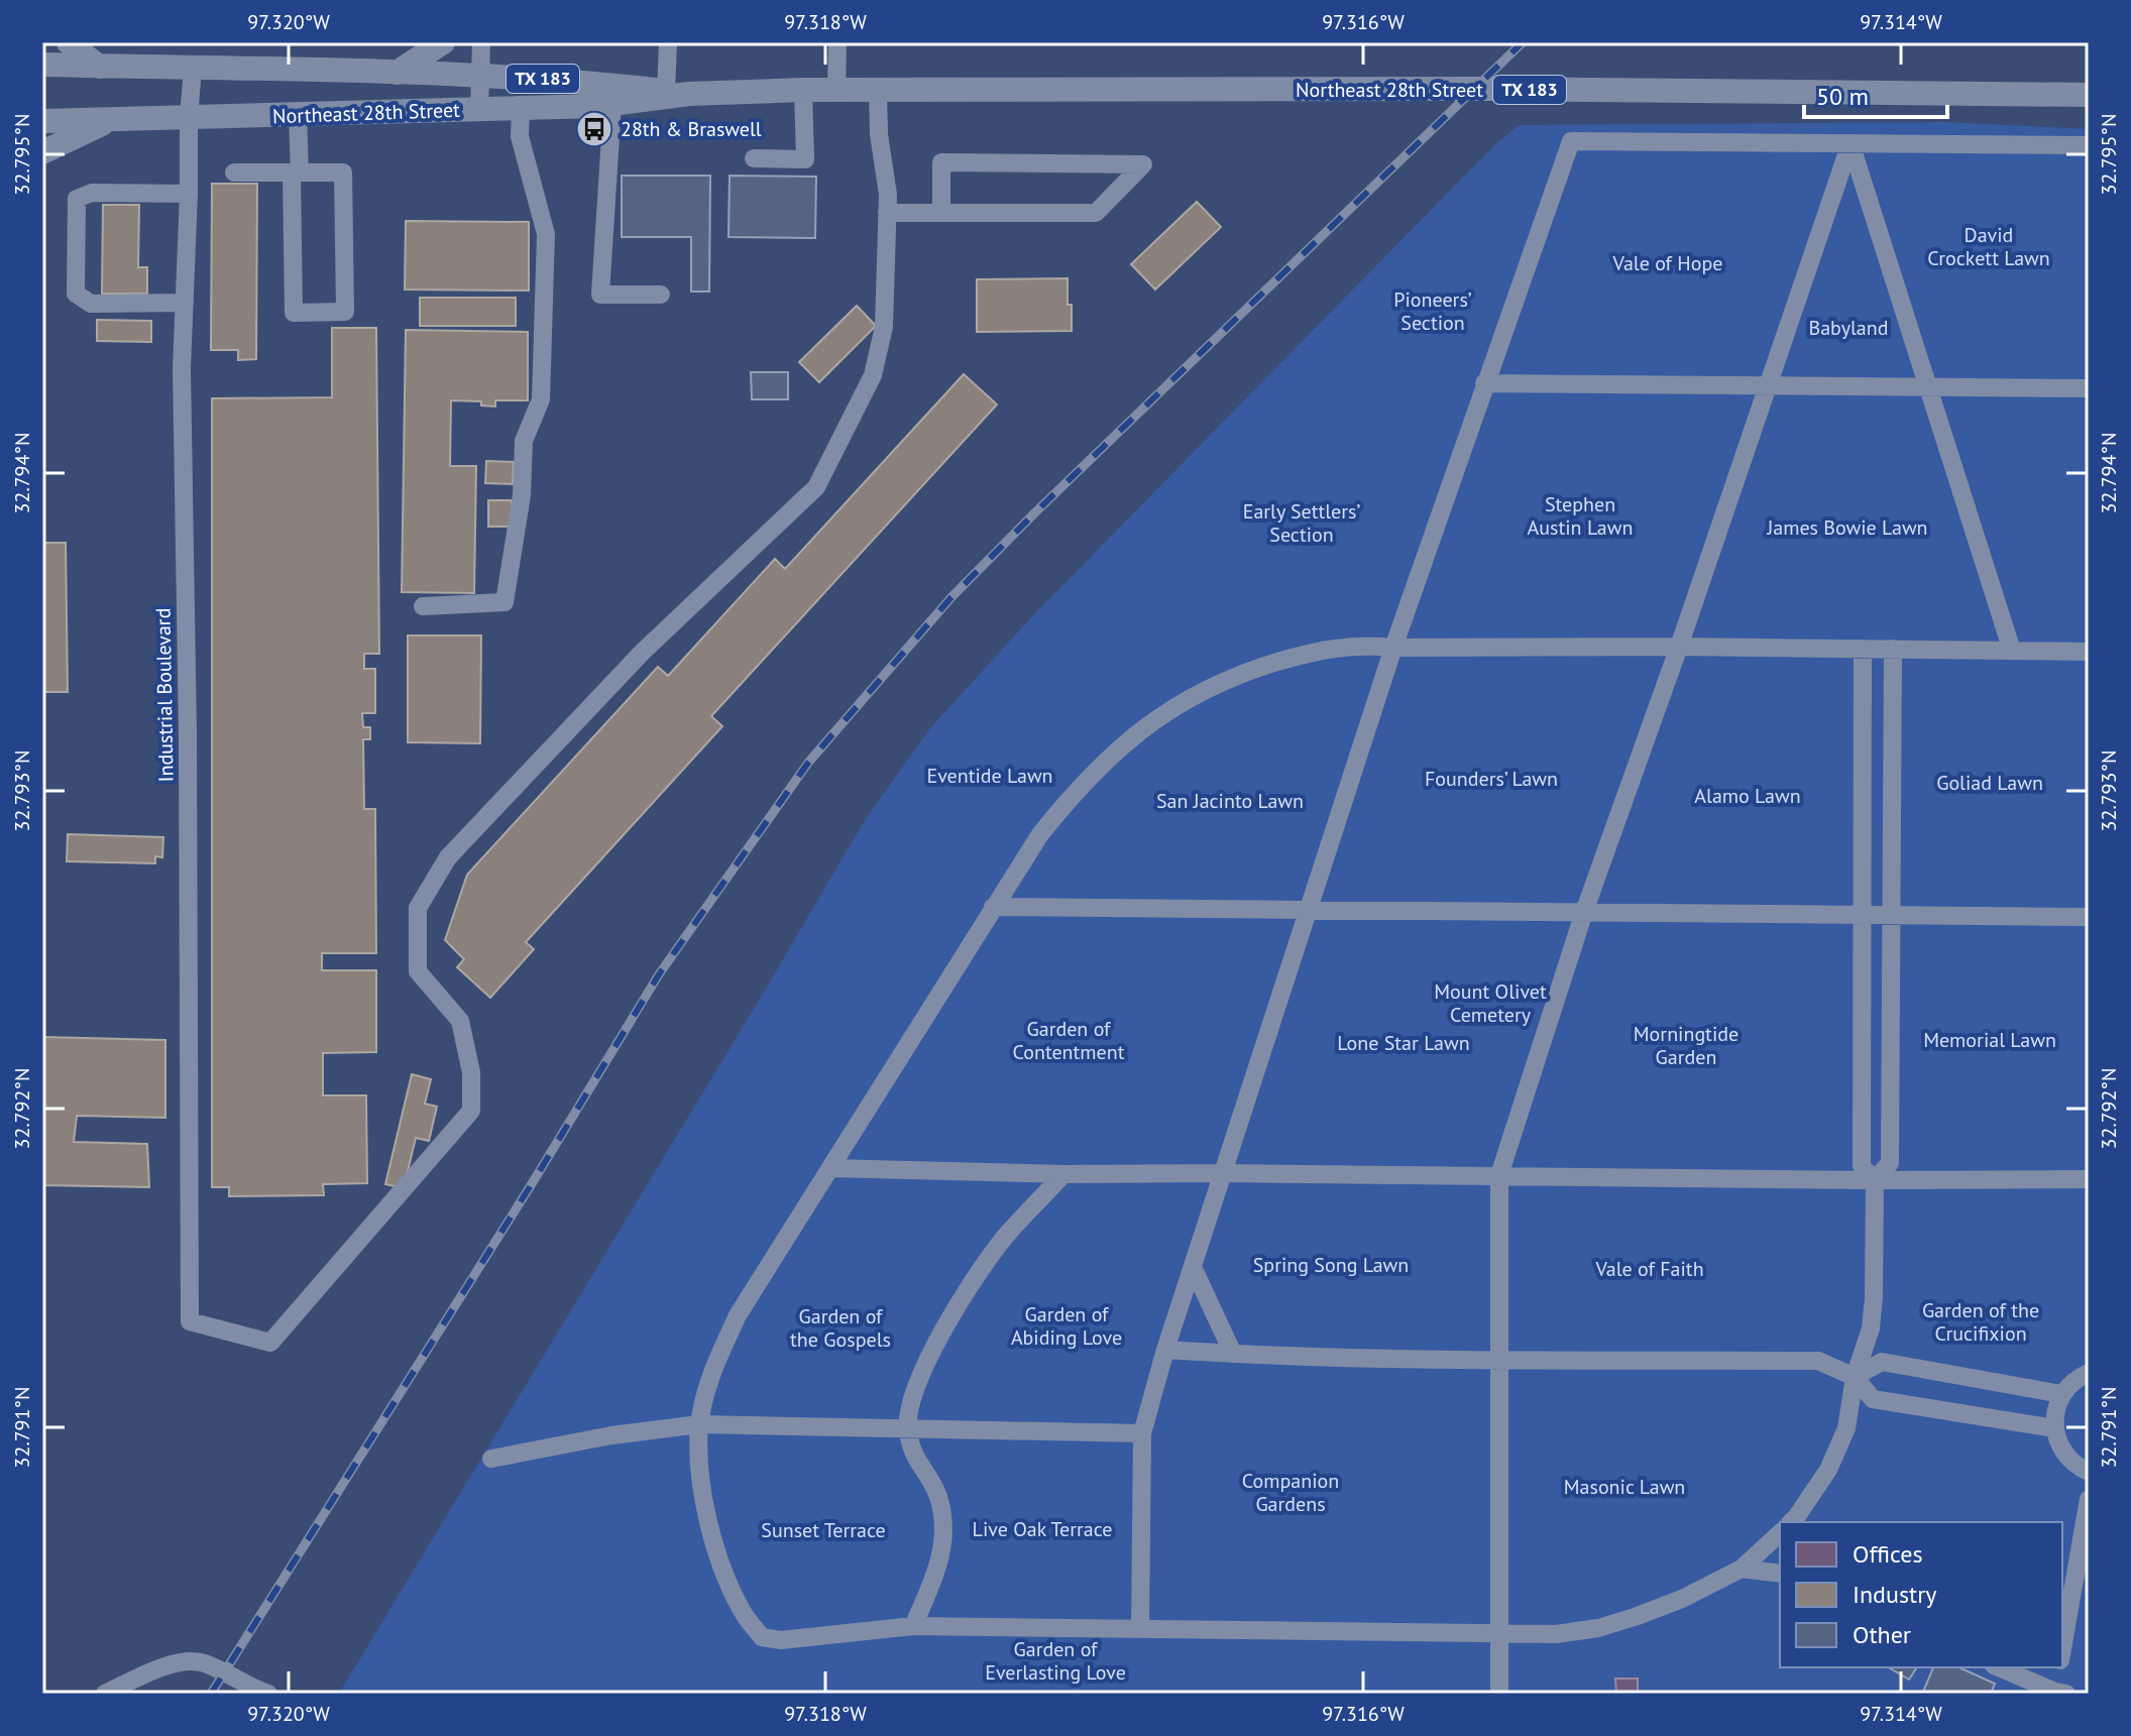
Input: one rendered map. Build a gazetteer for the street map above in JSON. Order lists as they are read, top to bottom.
{
  "streets": {
    "main road": ["TX 183", "Northeast 28th Street"],
    "street": ["Industrial Boulevard"]
  },
  "crossings": [
    ["Northeast 28th Street", "Industrial Boulevard"]
  ],
  "parks": [
    "David Crockett Lawn",
    "Vale of Hope",
    "Pioneers’ Section",
    "Babyland",
    "Stephen Austin Lawn",
    "Early Settlers’ Section",
    "James Bowie Lawn",
    "Eventide Lawn",
    "Founders’ Lawn",
    "Goliad Lawn",
    "Alamo Lawn",
    "San Jacinto Lawn",
    "Mount Olivet Cemetery",
    "Garden of Contentment",
    "Morningtide Garden",
    "Memorial Lawn",
    "Lone Star Lawn",
    "Spring Song Lawn",
    "Vale of Faith",
    "Garden of the Crucifixion",
    "Garden of Abiding Love",
    "Garden of the Gospels",
    "Companion Gardens",
    "Masonic Lawn",
    "Live Oak Terrace",
    "Sunset Terrace",
    "Garden of Everlasting Love"
  ],
  "places": {
    "bus stop": ["28th & Braswell"]
  },
  "legend": ["Offices", "Industry", "Other"],
  "scale_bar": "50 m",
  "coordinates": [
    "97.320°W",
    "97.318°W",
    "97.316°W",
    "97.314°W",
    "32.795°N",
    "32.794°N",
    "32.793°N",
    "32.792°N",
    "32.791°N"
  ]
}
